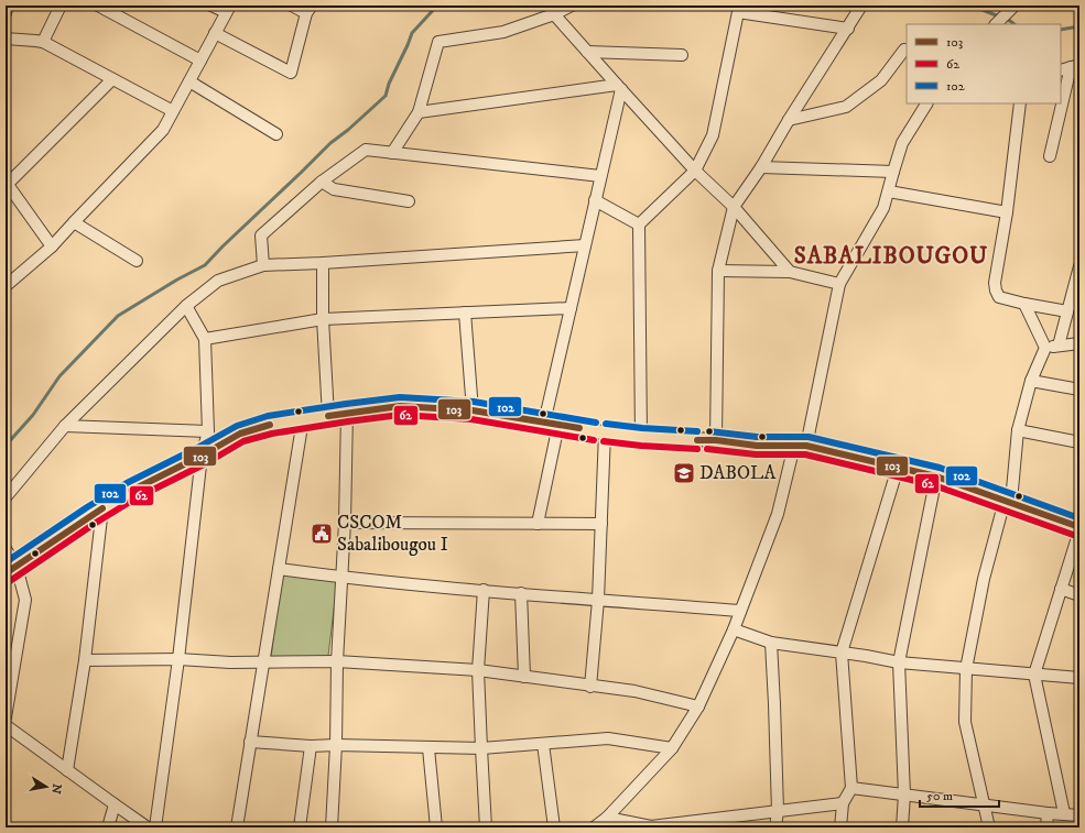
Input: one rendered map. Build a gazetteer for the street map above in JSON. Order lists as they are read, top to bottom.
{
  "districts": ["SABALIBOUGOU"],
  "places": {
    "school or university": ["DABOLA"],
    "public building": ["CSCOM Sabalibougou I"]
  },
  "lines": ["transit line 102", "transit line 103", "transit line 62"],
  "legend": ["103", "62", "102"],
  "scale_bar": "50 m",
  "north": "right"
}
